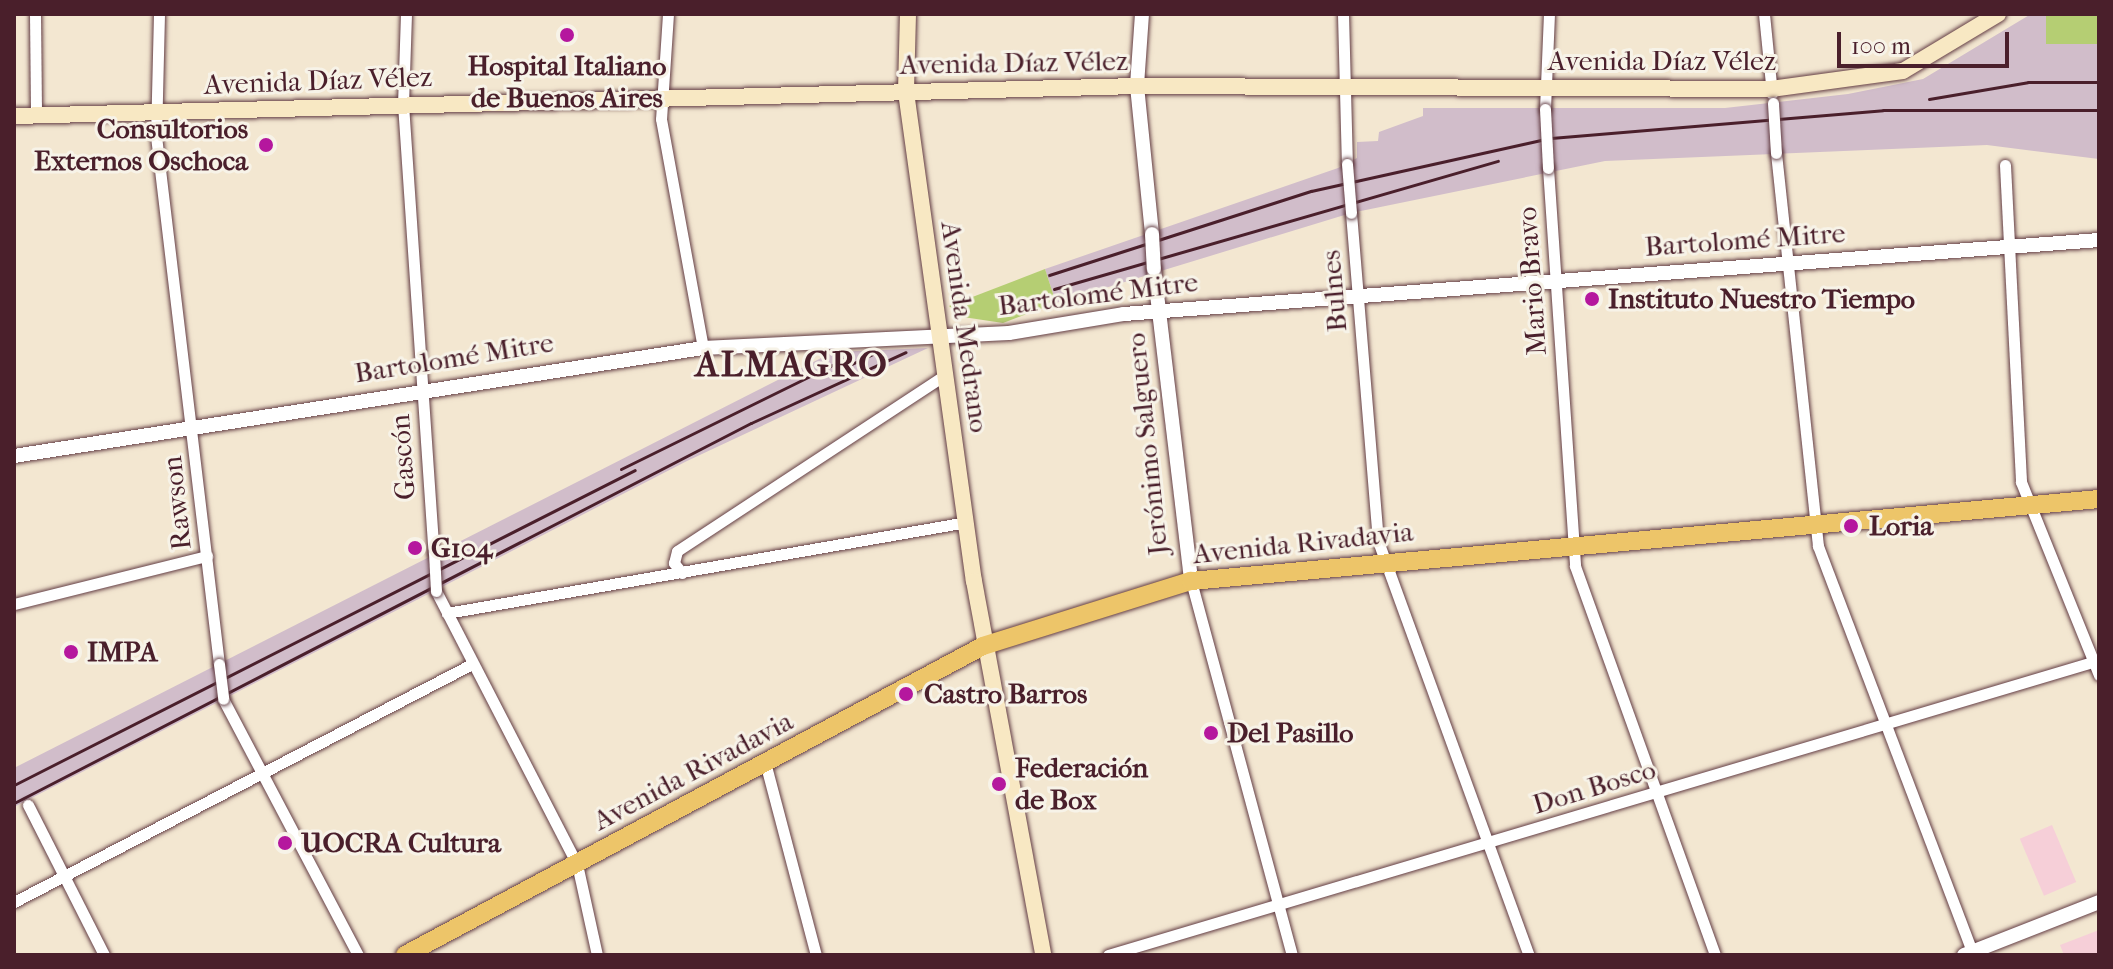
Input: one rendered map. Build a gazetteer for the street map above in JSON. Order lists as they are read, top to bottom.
{
  "streets": {
    "main road": ["Avenida Díaz Vélez", "Avenida Medrano", "Avenida Rivadavia"],
    "street": [
      "Bartolomé Mitre",
      "Mario Bravo",
      "Bulnes",
      "Jerónimo Salguero",
      "Gascón",
      "Rawson",
      "Don Bosco"
    ]
  },
  "crossings": [
    ["Avenida Díaz Vélez", "Mario Bravo"],
    ["Avenida Díaz Vélez", "Bulnes"],
    ["Avenida Díaz Vélez", "Avenida Medrano"],
    ["Avenida Díaz Vélez", "Jerónimo Salguero"],
    ["Avenida Díaz Vélez", "Gascón"],
    ["Avenida Díaz Vélez", "Rawson"],
    ["Bartolomé Mitre", "Mario Bravo"],
    ["Bartolomé Mitre", "Bulnes"],
    ["Bartolomé Mitre", "Avenida Medrano"],
    ["Bartolomé Mitre", "Jerónimo Salguero"],
    ["Bartolomé Mitre", "Gascón"],
    ["Bartolomé Mitre", "Rawson"],
    ["Mario Bravo", "Avenida Rivadavia"],
    ["Mario Bravo", "Don Bosco"],
    ["Bulnes", "Avenida Rivadavia"],
    ["Bulnes", "Don Bosco"],
    ["Avenida Medrano", "Avenida Rivadavia"],
    ["Jerónimo Salguero", "Avenida Rivadavia"],
    ["Gascón", "Avenida Rivadavia"]
  ],
  "districts": ["ALMAGRO"],
  "places": [
    "Hospital Italiano de Buenos Aires",
    "Consultorios Externos Oschoca",
    "Instituto Nuestro Tiempo",
    "Loria",
    "G104",
    "IMPA",
    "Castro Barros",
    "Del Pasillo",
    "Federación de Box",
    "UOCRA Cultura"
  ],
  "scale_bar": "100 m"
}
